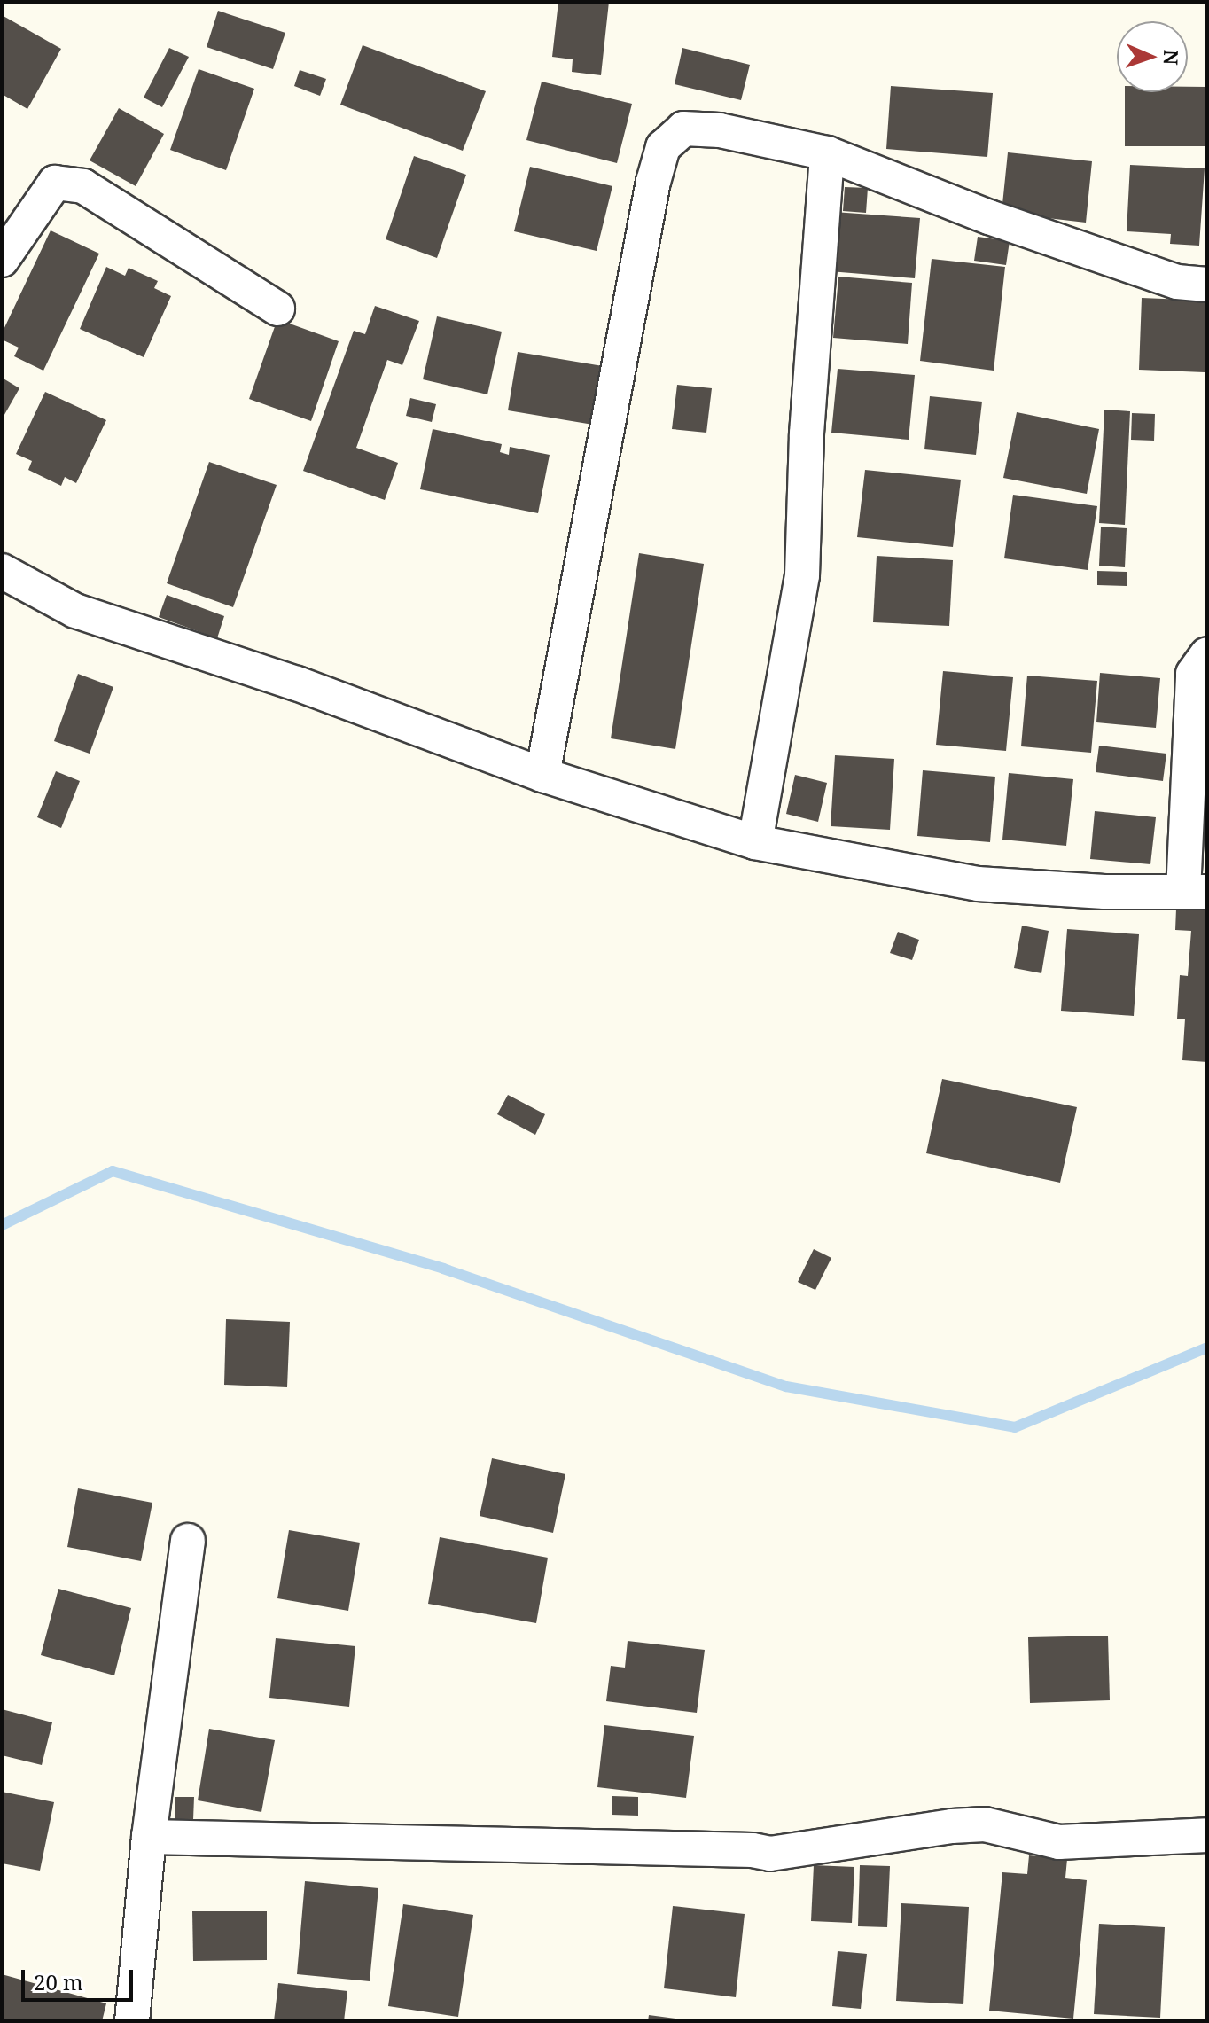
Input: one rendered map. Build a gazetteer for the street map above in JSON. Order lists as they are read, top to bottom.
{
  "scale_bar": "20 m",
  "north": "right"
}
